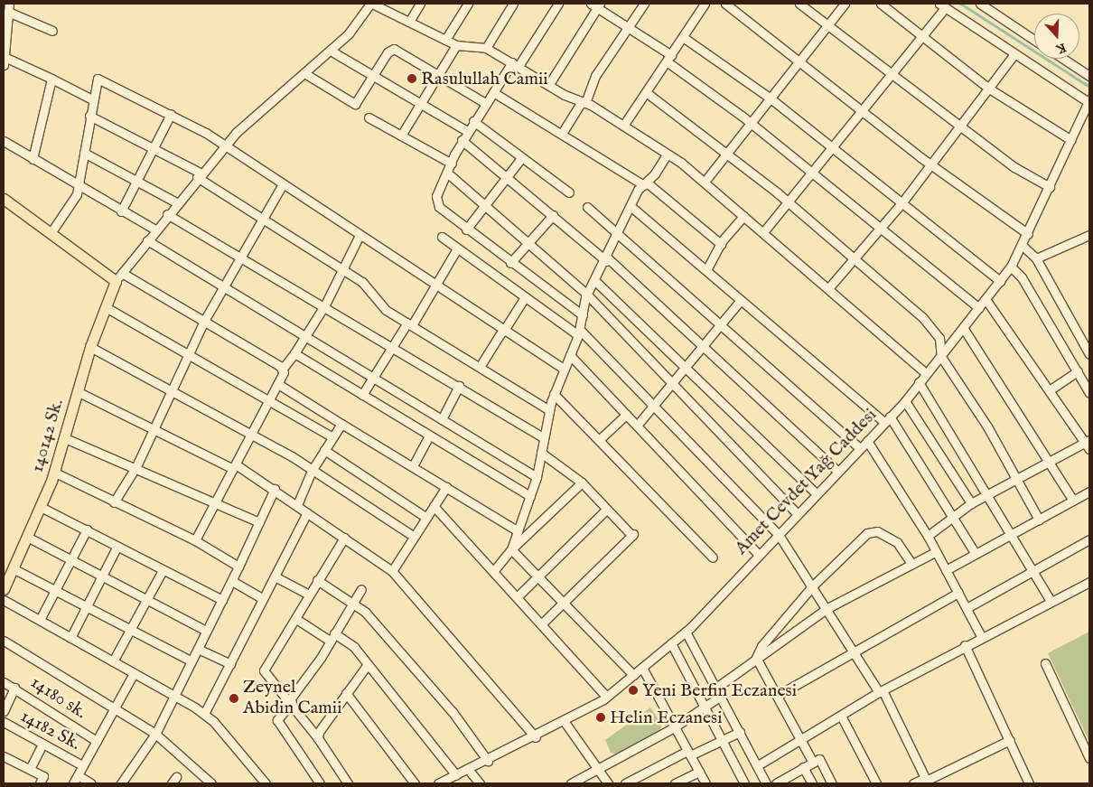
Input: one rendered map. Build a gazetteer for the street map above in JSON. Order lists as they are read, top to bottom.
{
  "streets": {
    "main road": ["140142 Sk."],
    "street": ["Amet Cevdet Yağ Caddesi", "14180 sk.", "14182 Sk."]
  },
  "places": [
    "Rasulullah Camii",
    "Yeni Berfin Eczanesi",
    "Zeynel Abidin Camii",
    "Helin Eczanesi"
  ],
  "north": "bottom"
}
